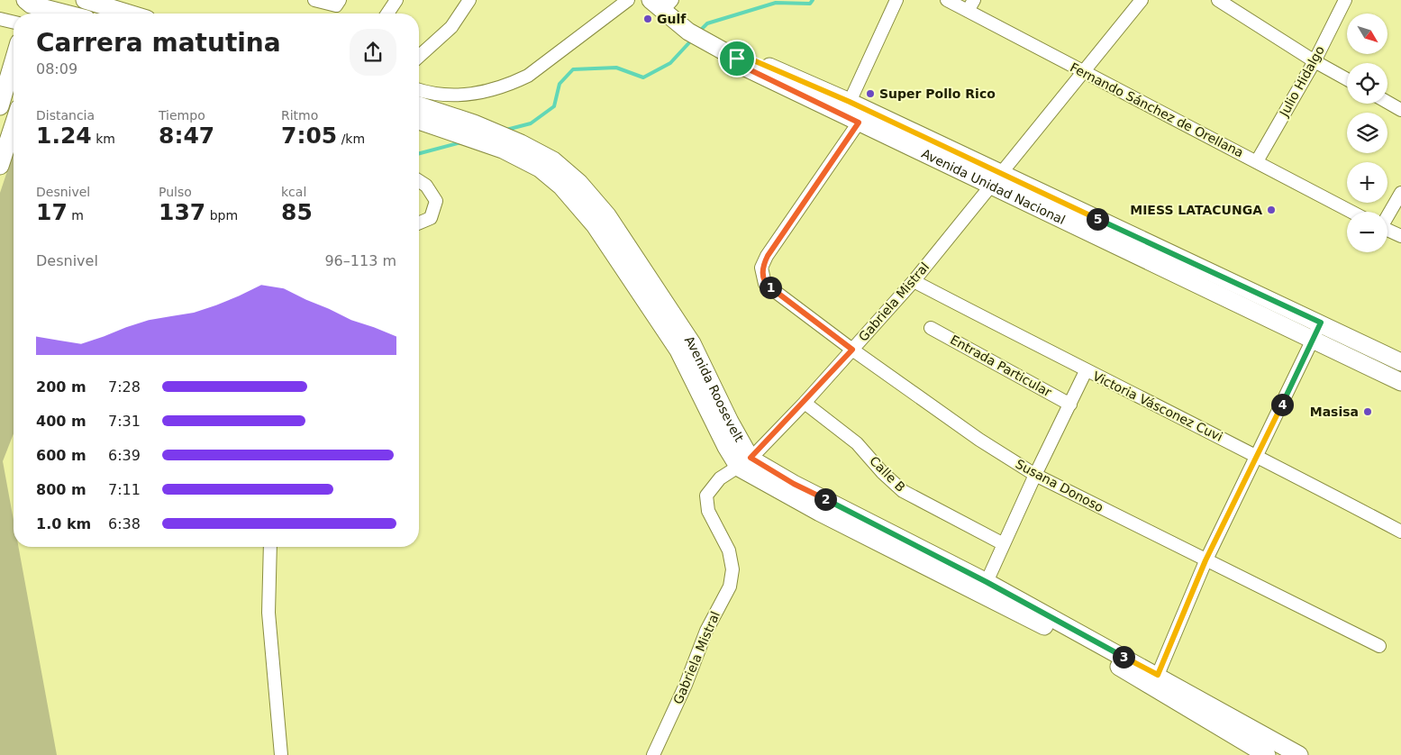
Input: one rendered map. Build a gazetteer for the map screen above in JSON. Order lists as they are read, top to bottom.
{
  "streets": {
    "street": [
      "Julio Hidalgo",
      "Fernando Sánchez de Orellana",
      "Avenida Unidad Nacional",
      "Gabriela Mistral",
      "Entrada Particular",
      "Avenida Roosevelt",
      "Victoria Vásconez Cuvi",
      "Calle B",
      "Susana Donoso"
    ]
  },
  "crossings": [
    ["Julio Hidalgo", "Fernando Sánchez de Orellana"],
    ["Fernando Sánchez de Orellana", "Gabriela Mistral"],
    ["Avenida Unidad Nacional", "Gabriela Mistral"],
    ["Avenida Unidad Nacional", "Susana Donoso"],
    ["Gabriela Mistral", "Avenida Roosevelt"],
    ["Gabriela Mistral", "Victoria Vásconez Cuvi"],
    ["Gabriela Mistral", "Calle B"],
    ["Gabriela Mistral", "Susana Donoso"]
  ],
  "places": [
    "Gulf",
    "Super Pollo Rico",
    "MIESS LATACUNGA",
    "Masisa"
  ],
  "north": "bottom right",
  "page": {
    "map_buttons": ["+", "−"],
    "heading": ["Carrera matutina", "08:09"],
    "stats": [
      ["Distancia", "1.24 km"],
      ["Tiempo", "8:47"],
      ["Ritmo", "7:05 /km"],
      ["Desnivel", "17 m"],
      ["Pulso", "137 bpm"],
      ["kcal", "85"]
    ],
    "pins": [
      "5",
      "1",
      "4",
      "2",
      "3"
    ],
    "chart": ["Desnivel", "96–113 m"],
    "list": [
      {
        "name": "200 m",
        "note": "7:28"
      },
      {
        "name": "400 m",
        "note": "7:31"
      },
      {
        "name": "600 m",
        "note": "6:39"
      },
      {
        "name": "800 m",
        "note": "7:11"
      },
      {
        "name": "1.0 km",
        "note": "6:38"
      }
    ]
  }
}
